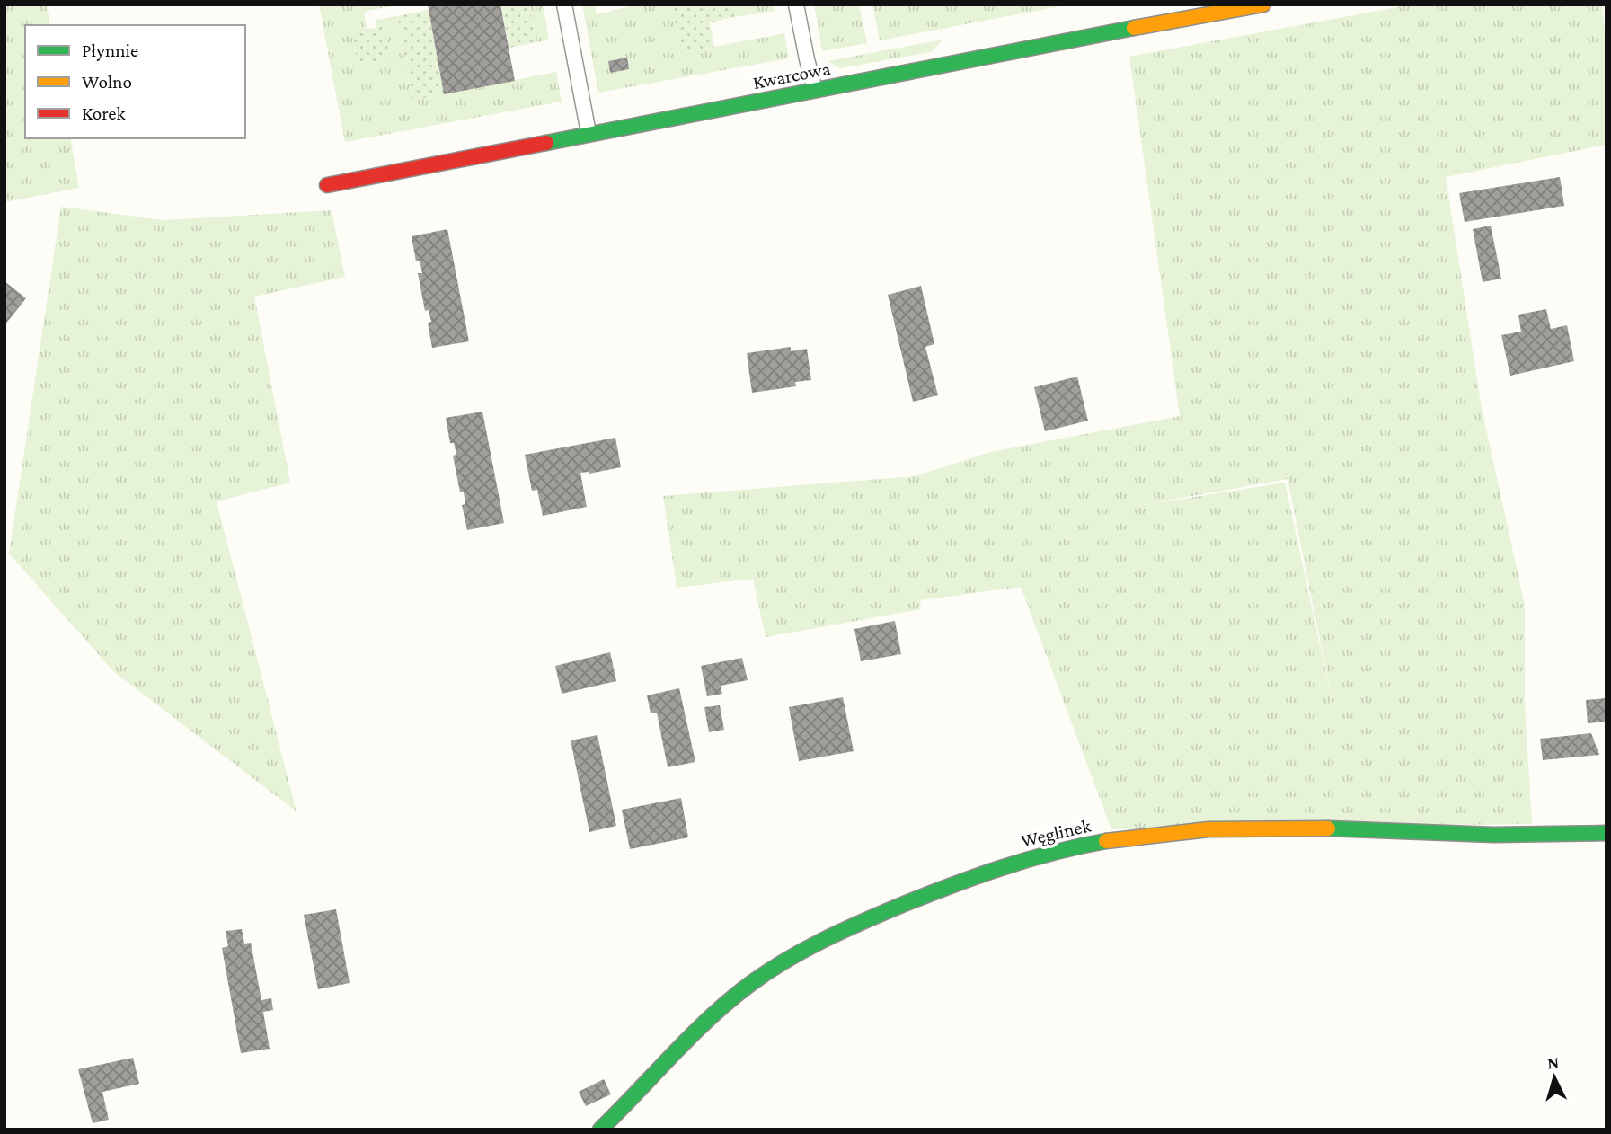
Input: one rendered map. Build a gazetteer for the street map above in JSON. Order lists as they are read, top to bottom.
{
  "streets": {
    "street": ["Kwarcowa", "Węglinek"]
  },
  "legend": ["Płynnie", "Wolno", "Korek"],
  "north": "top"
}
